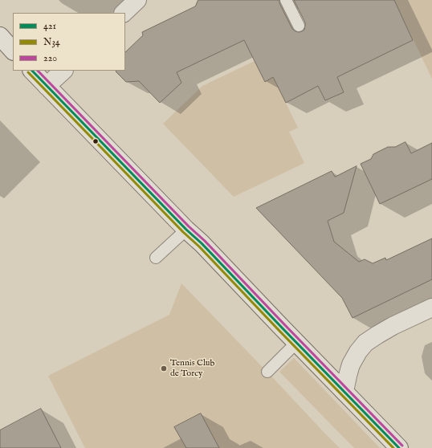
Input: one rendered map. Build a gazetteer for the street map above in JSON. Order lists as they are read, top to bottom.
{
  "places": ["Tennis Club de Torcy"],
  "lines": ["transit line 421", "transit line 220", "transit line N34"],
  "legend": ["421", "N34", "220"]
}
